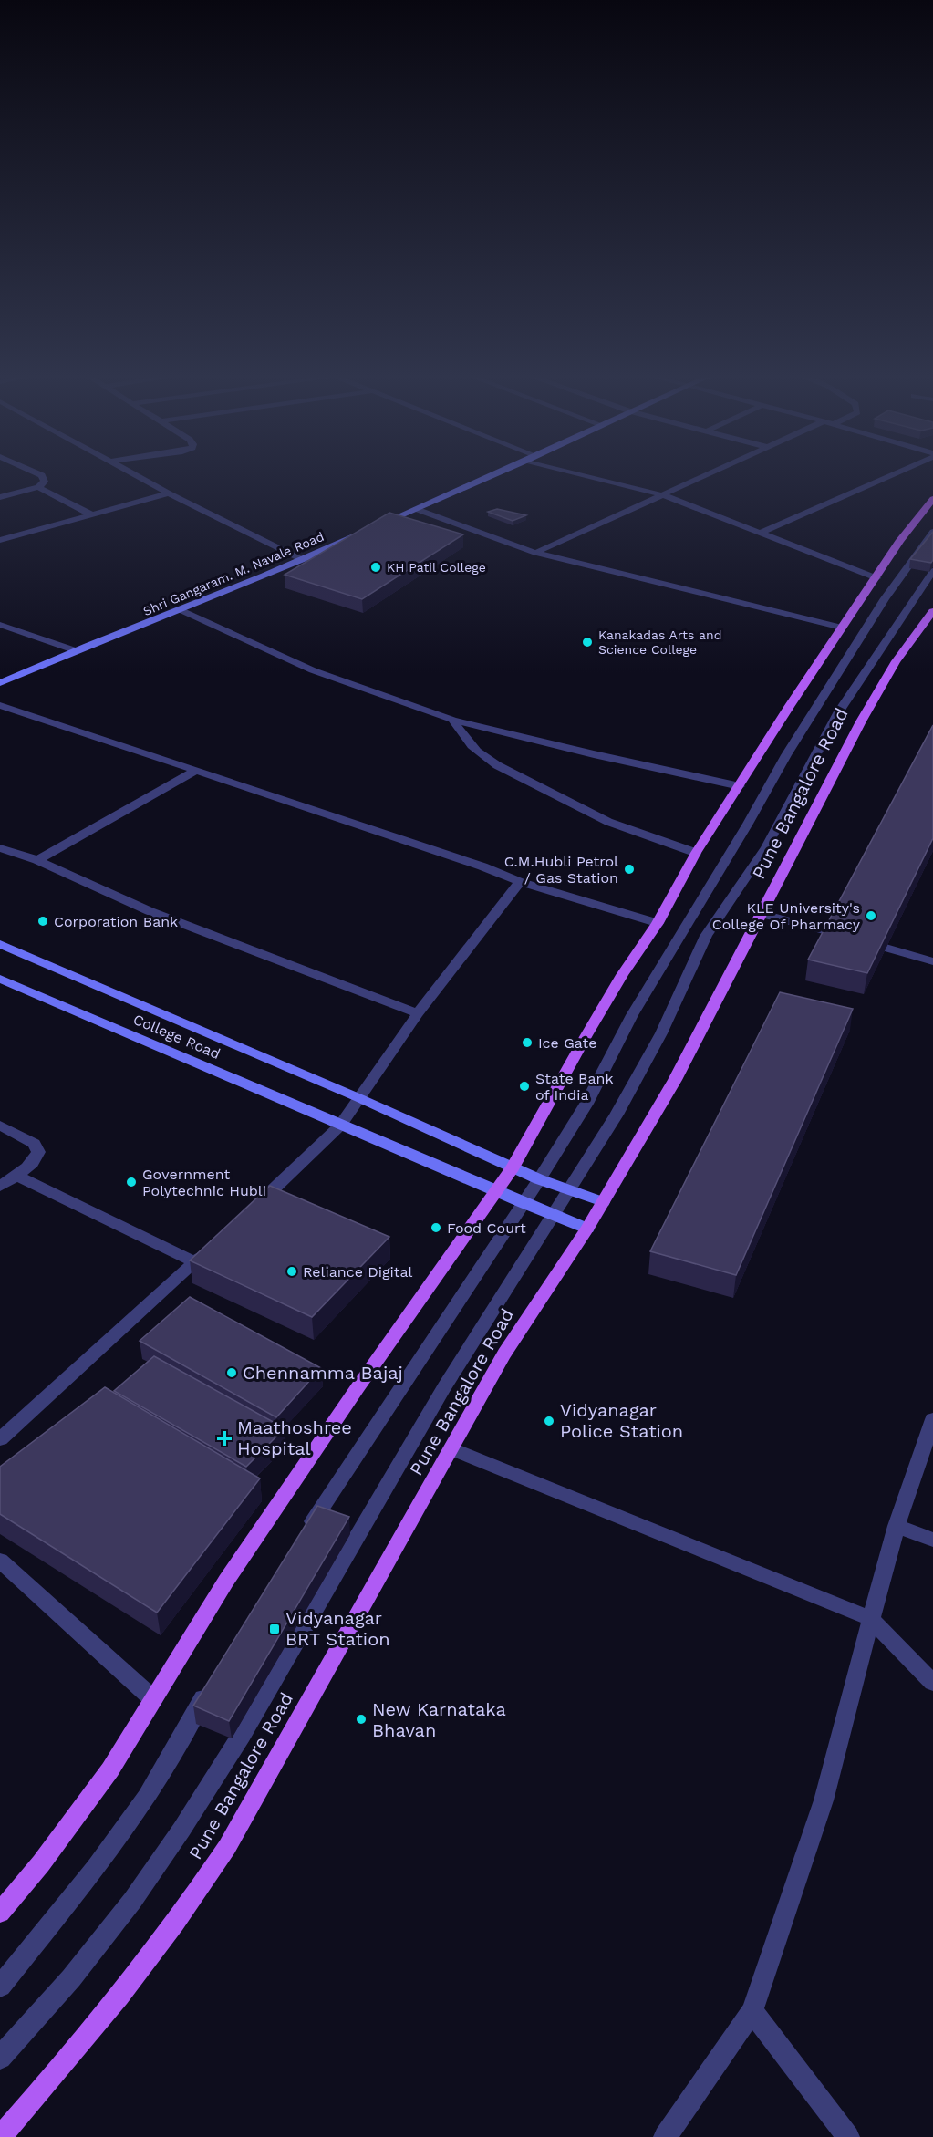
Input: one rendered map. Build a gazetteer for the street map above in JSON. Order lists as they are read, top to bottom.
{
  "streets": {
    "main road": ["Shri Gangaram. M. Navale Road", "Pune Bangalore Road", "College Road"]
  },
  "crossings": [
    ["Pune Bangalore Road", "College Road"]
  ],
  "places": {
    "other": [
      "KH Patil College",
      "Kanakadas Arts and Science College",
      "C.M.Hubli Petrol / Gas Station",
      "KLE University's College Of Pharmacy",
      "Corporation Bank",
      "Ice Gate",
      "State Bank of India",
      "Government Polytechnic Hubli",
      "Food Court",
      "Reliance Digital",
      "Chennamma Bajaj",
      "Vidyanagar Police Station",
      "New Karnataka Bhavan"
    ],
    "health": ["Maathoshree Hospital"],
    "transit": ["Vidyanagar BRT Station"]
  }
}
